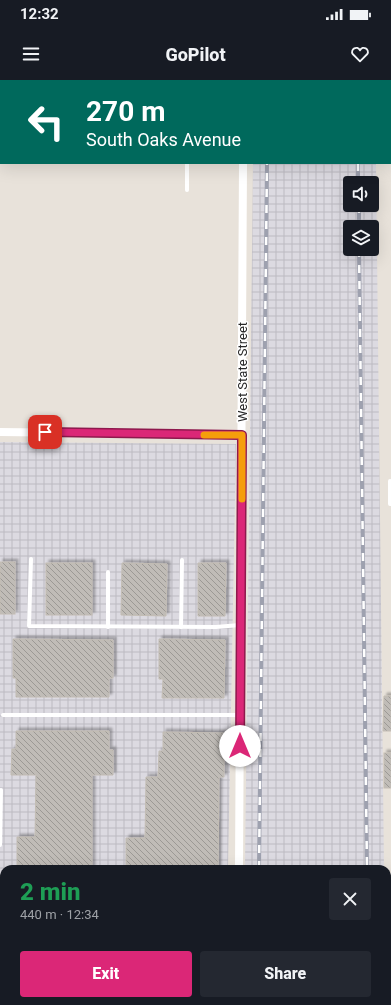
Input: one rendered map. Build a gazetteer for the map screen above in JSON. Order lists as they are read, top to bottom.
{
  "streets": {
    "street": ["West State Street"]
  },
  "page": {
    "status": "12:32",
    "header": "GoPilot",
    "turn": ["270 m", "South Oaks Avenue"],
    "heading": ["2 min", "440 m · 12:34"],
    "buttons": ["Exit", "Share"]
  }
}
